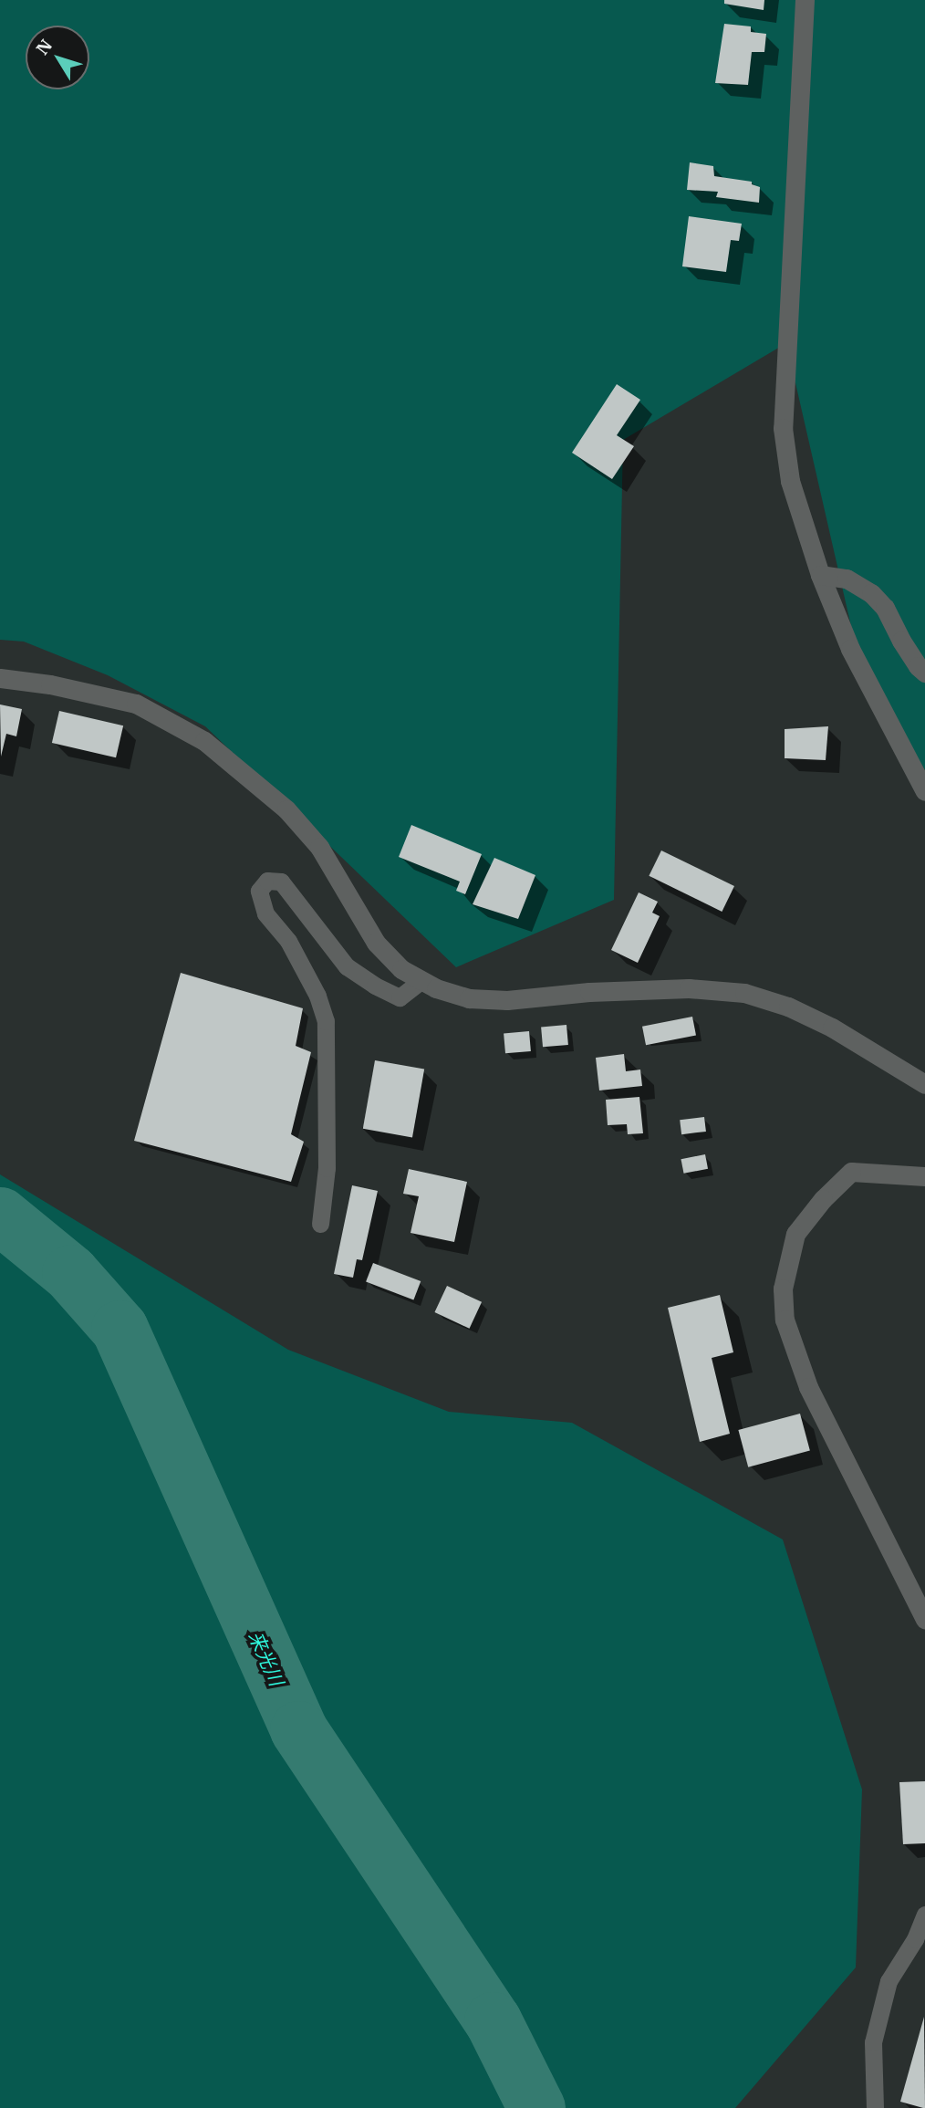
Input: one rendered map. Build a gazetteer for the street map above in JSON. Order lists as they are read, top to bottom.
{
  "water": ["来光川"],
  "north": "top left"
}
